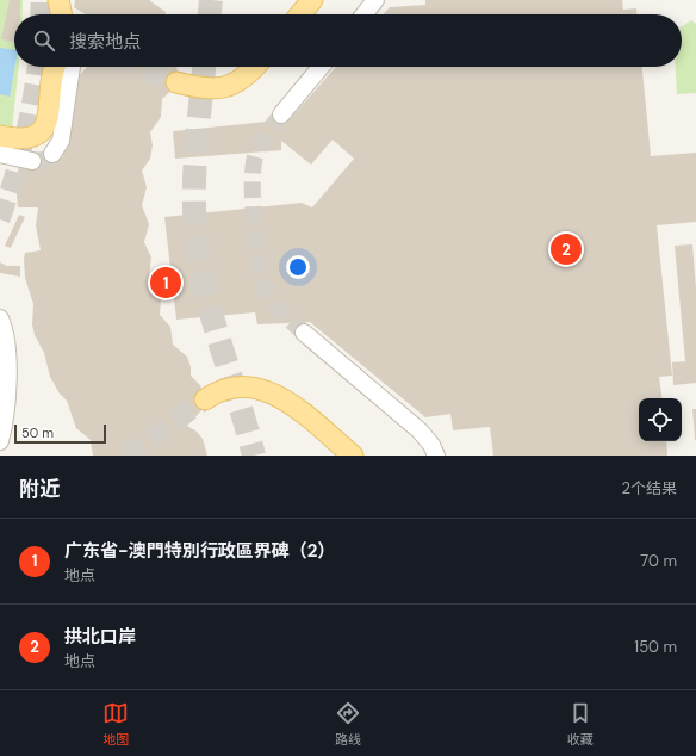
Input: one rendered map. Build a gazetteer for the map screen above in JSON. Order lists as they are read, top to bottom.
{
  "scale_bar": "50 m",
  "page": {
    "search": "搜索地点",
    "pins": ["2", "1"],
    "scale": "50 m",
    "heading": ["附近", "2个结果"],
    "list": [
      {
        "mark": "1",
        "name": "广东省-澳門特別行政區界碑（2）",
        "note": "地点",
        "value": "70 m"
      },
      {
        "mark": "2",
        "name": "拱北口岸",
        "note": "地点",
        "value": "150 m"
      }
    ],
    "nav": ["地图", "路线", "收藏"]
  }
}
